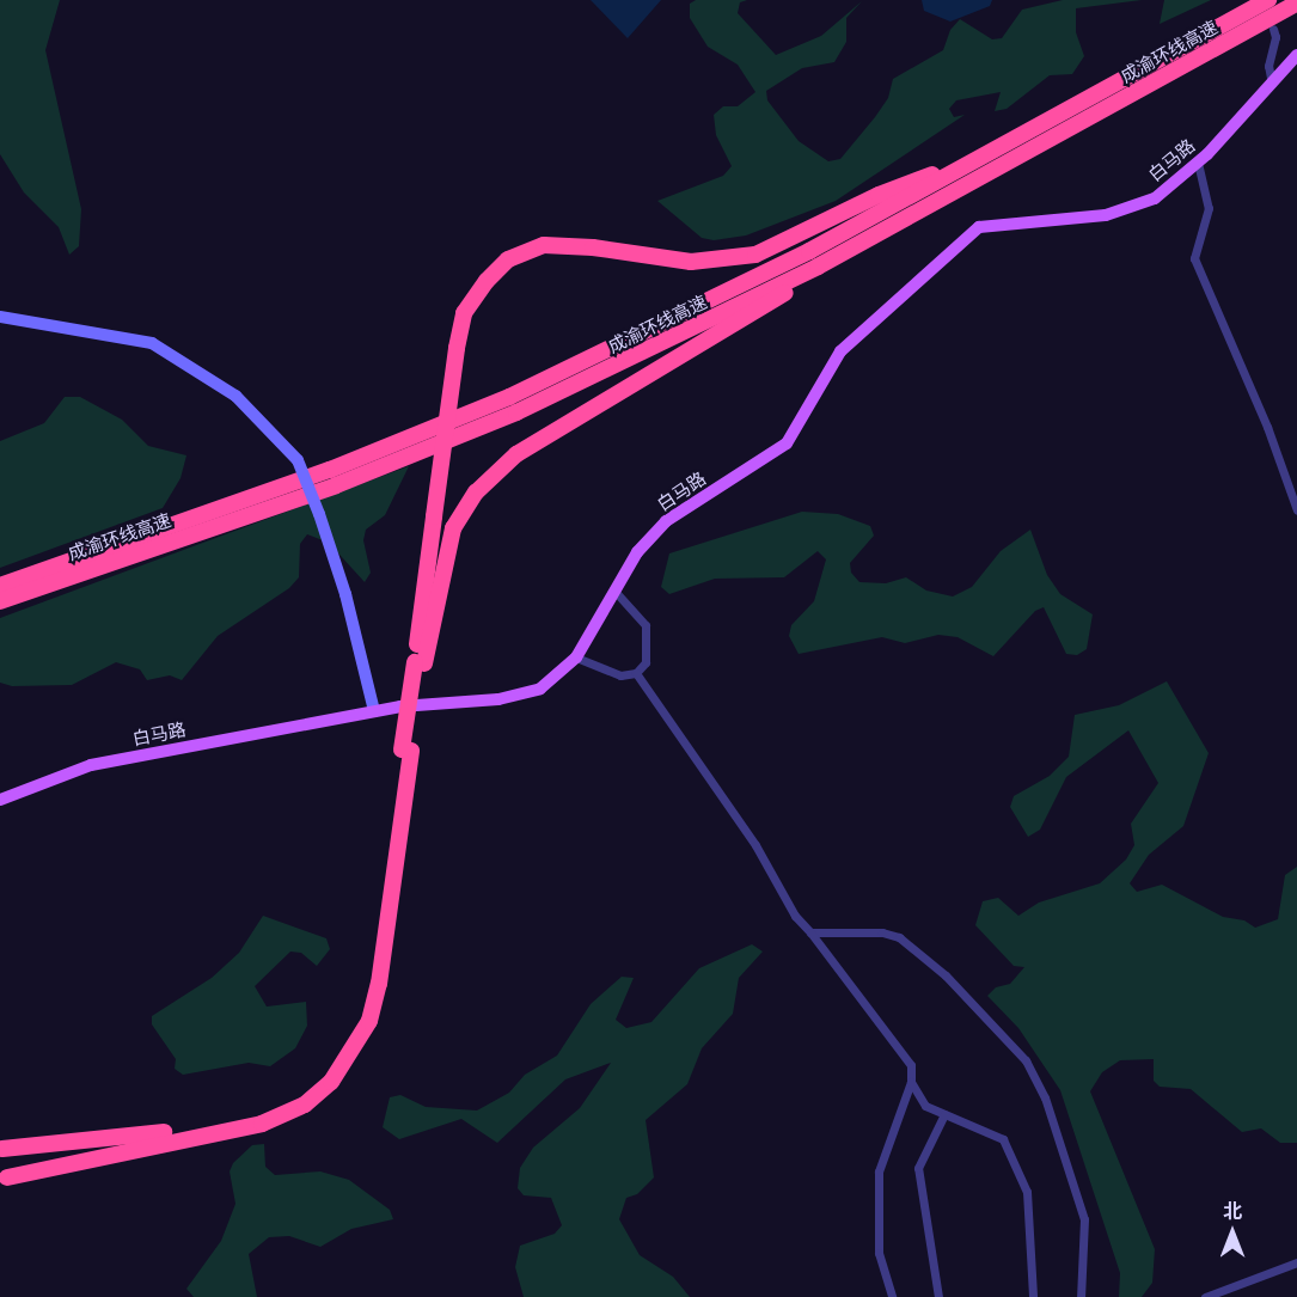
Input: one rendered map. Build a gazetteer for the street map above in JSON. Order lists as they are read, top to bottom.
{
  "streets": {
    "highway": ["成渝环线高速"],
    "main road": ["白马路"]
  },
  "north": "top"
}
